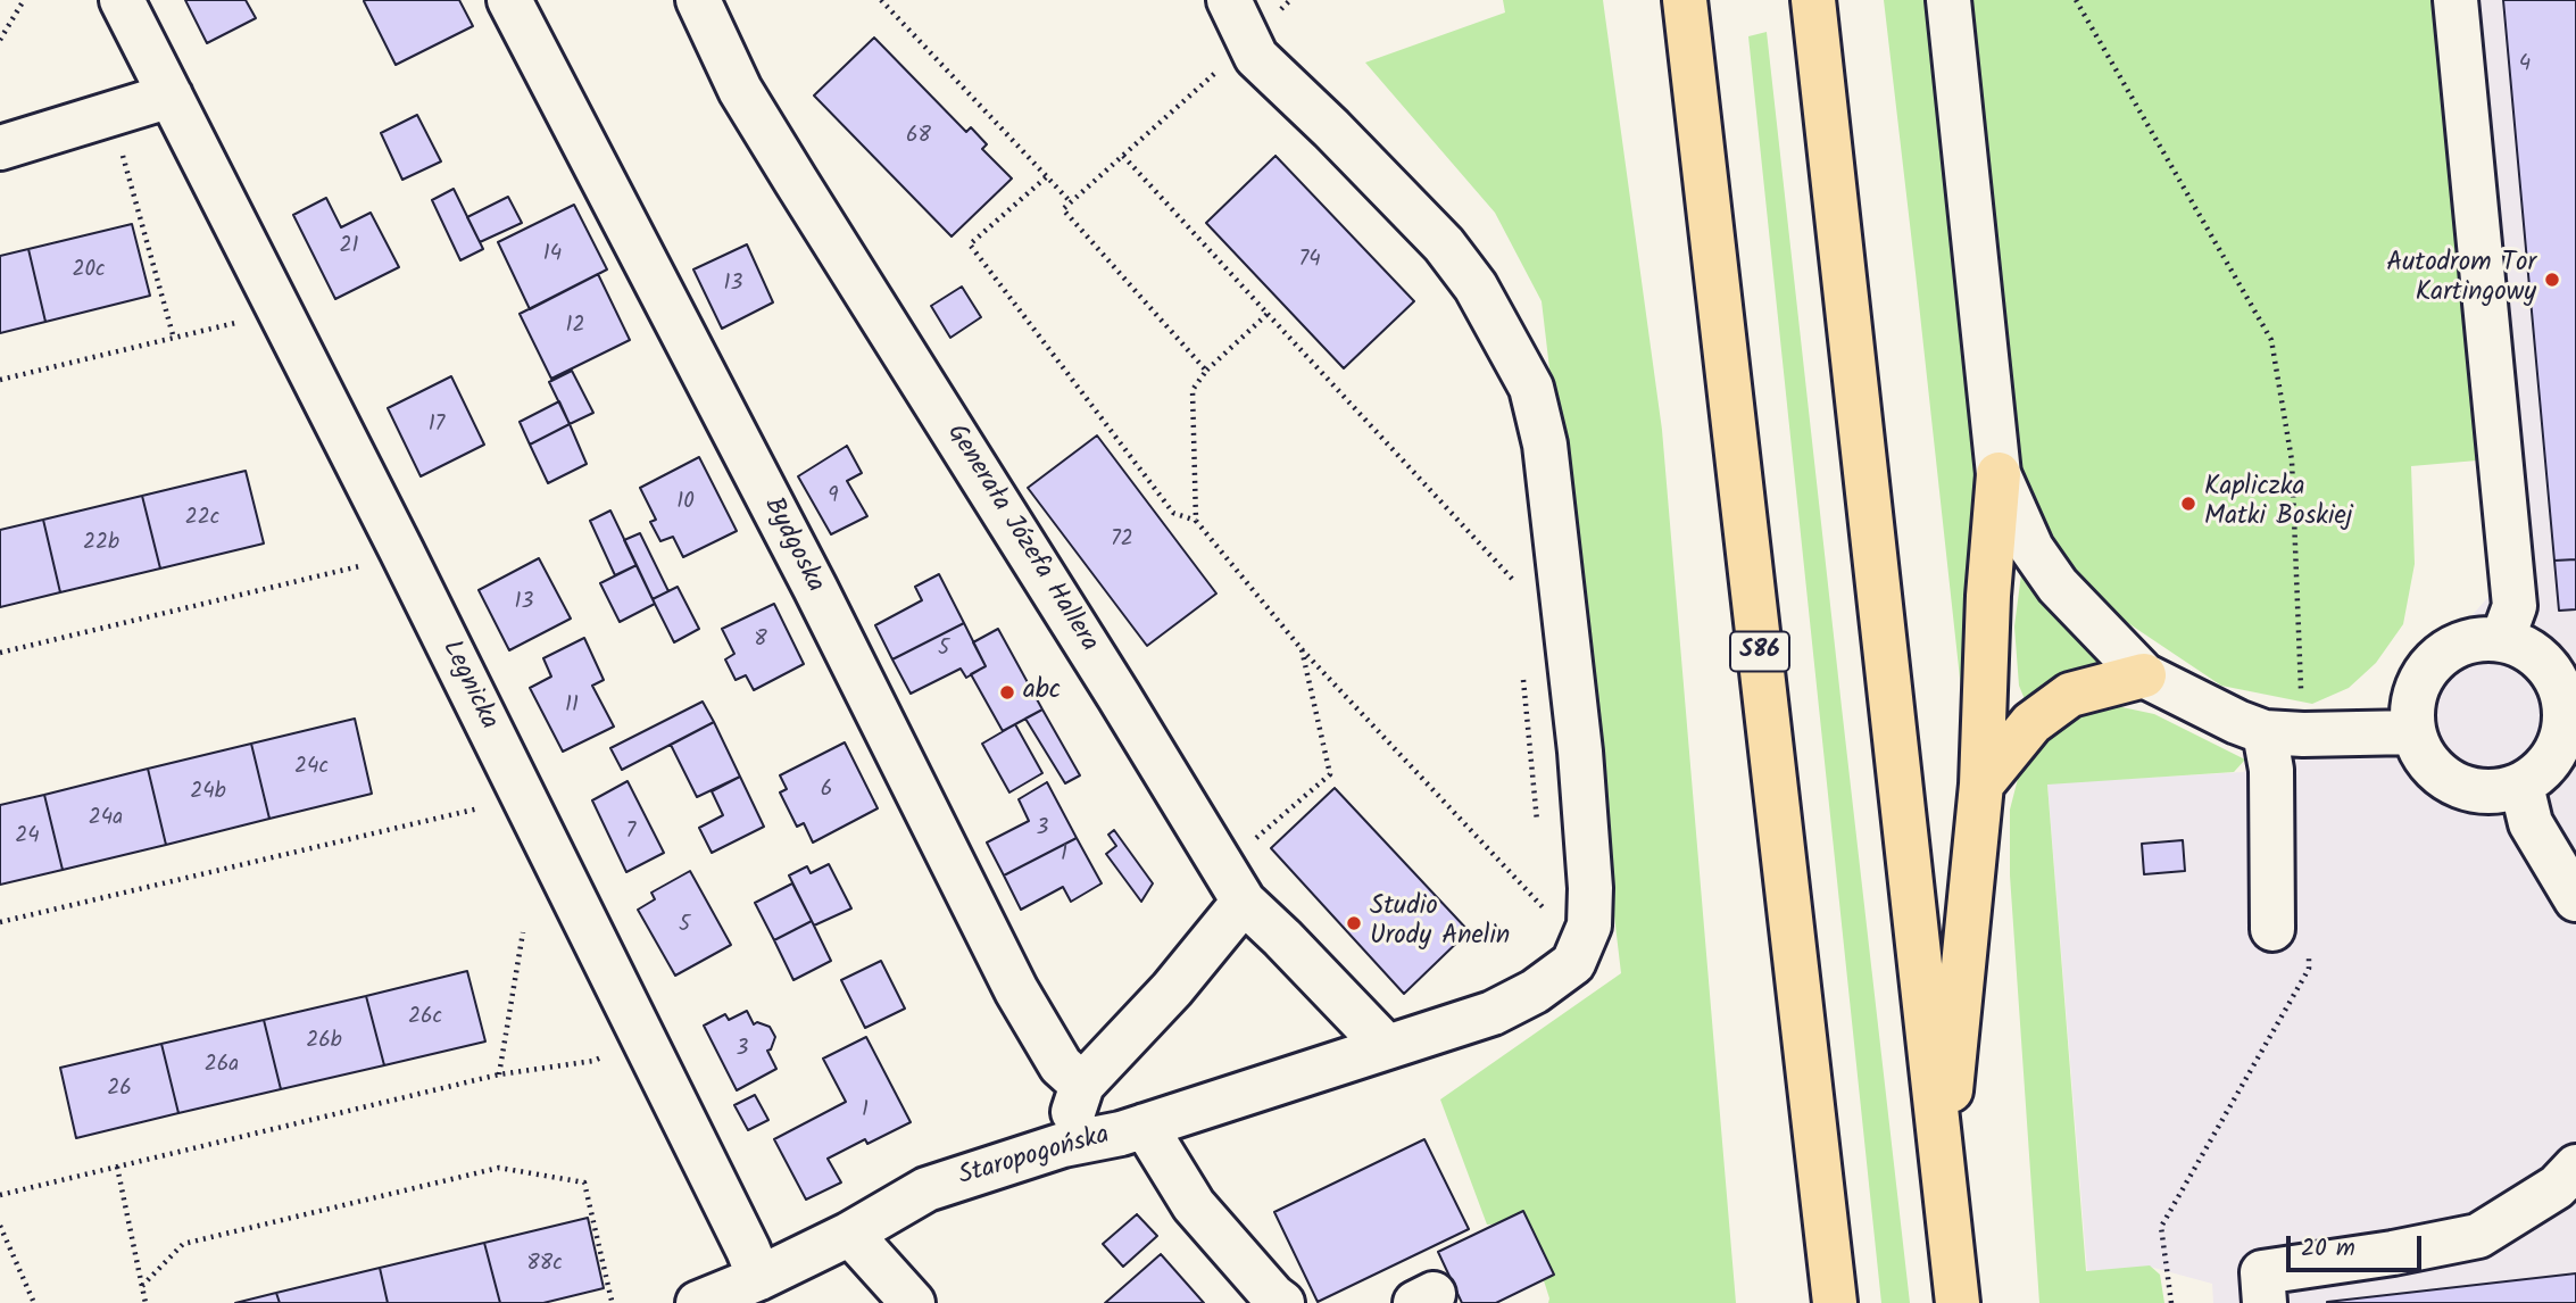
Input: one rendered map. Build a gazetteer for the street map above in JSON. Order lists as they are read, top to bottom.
{
  "streets": {
    "highway": ["S86"],
    "street": [
      "Generała Józefa Hallera",
      "Bydgoska",
      "Legnicka",
      "Staropogońska"
    ]
  },
  "crossings": [
    ["Generała Józefa Hallera", "Staropogońska"],
    ["Legnicka", "Staropogońska"]
  ],
  "places": [
    "Autodrom Tor Kartingowy",
    "Kapliczka Matki Boskiej",
    "abc",
    "Studio Urody Anelin"
  ],
  "house_numbers": [
    "4",
    "68",
    "21",
    "14",
    "74",
    "20c",
    "13",
    "12",
    "17",
    "9",
    "10",
    "22c",
    "72",
    "22b",
    "13",
    "8",
    "5",
    "11",
    "24c",
    "6",
    "24b",
    "24a",
    "3",
    "7",
    "24",
    "1",
    "5",
    "26c",
    "26b",
    "3",
    "26a",
    "26",
    "1",
    "88c"
  ],
  "scale_bar": "20 m"
}
